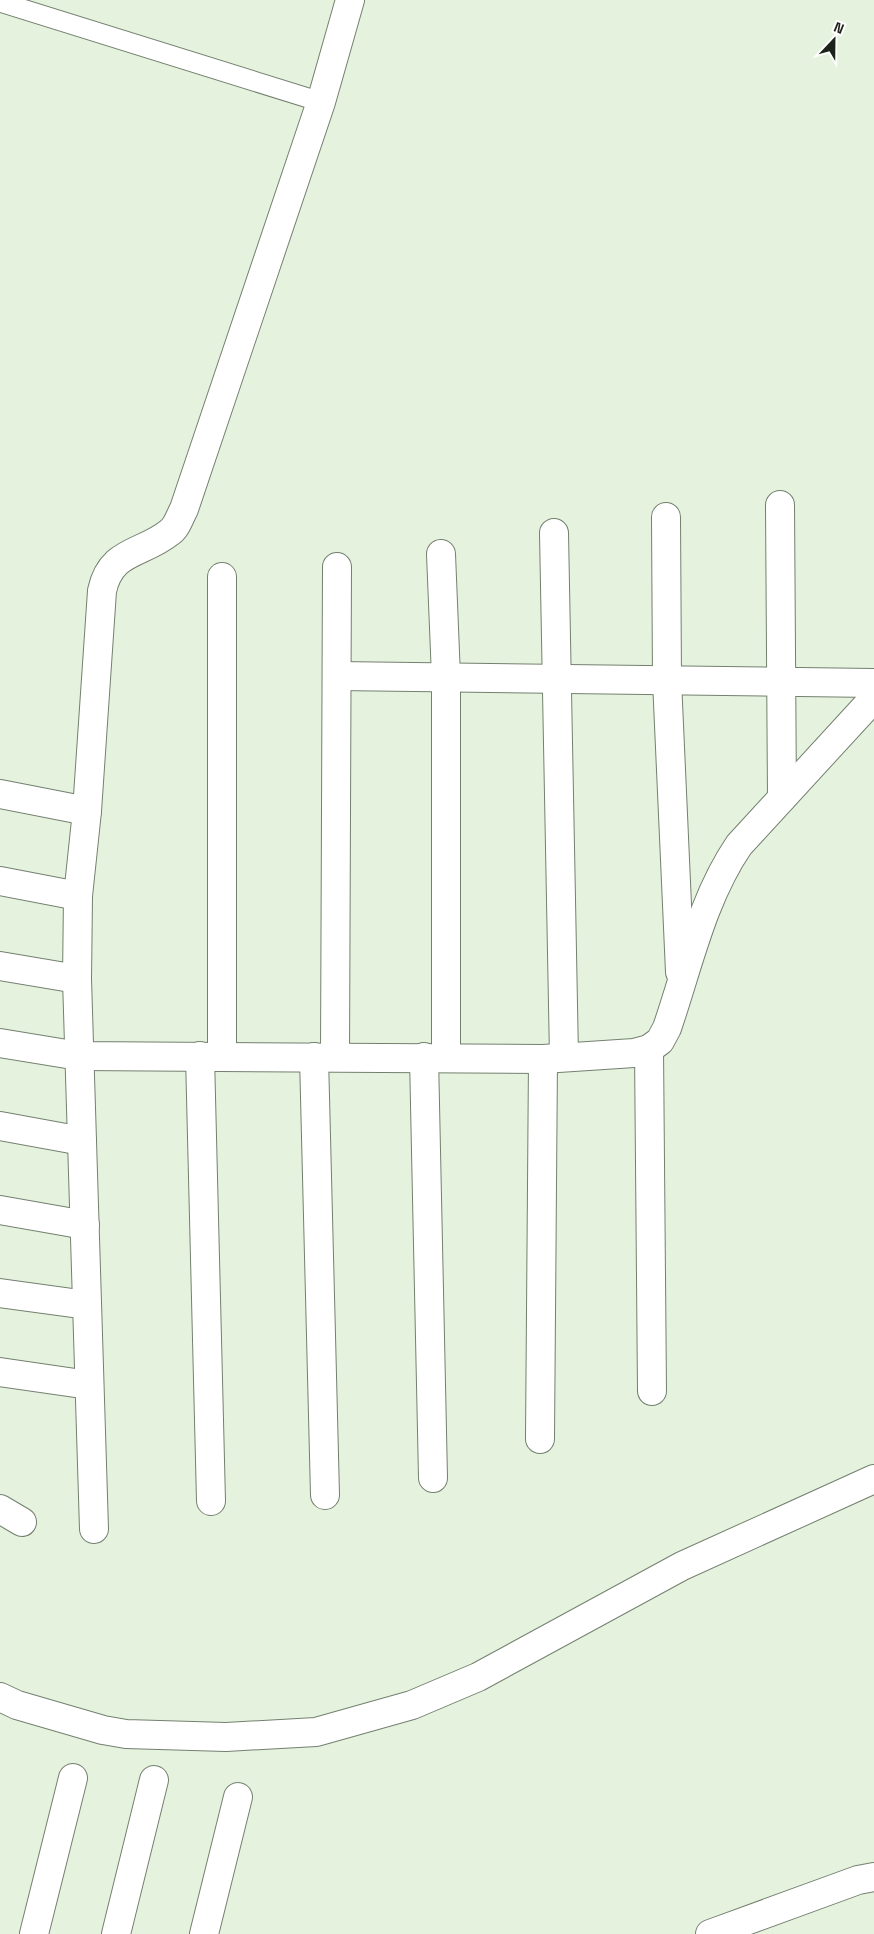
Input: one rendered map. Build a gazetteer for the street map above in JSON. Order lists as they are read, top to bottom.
{
  "north": "top"
}
